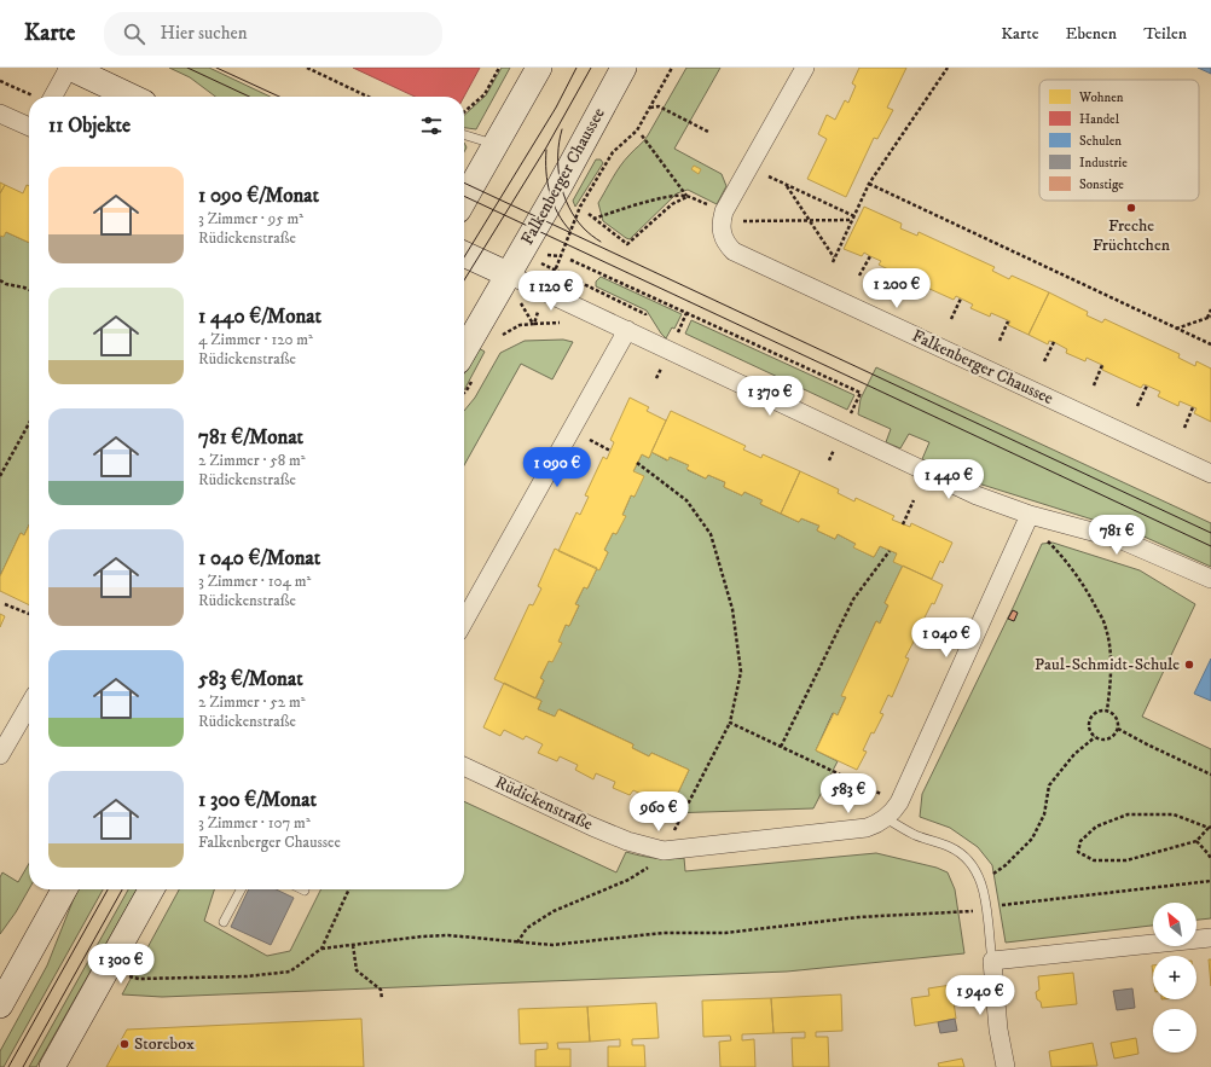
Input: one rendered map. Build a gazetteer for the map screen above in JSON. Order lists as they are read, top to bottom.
{
  "streets": {
    "main road": ["Falkenberger Chaussee"],
    "street": ["Rüdickenstraße"]
  },
  "places": ["Freche Früchtchen", "Paul-Schmidt-Schule", "Storebox"],
  "legend": [
    "Wohnen",
    "Handel",
    "Schulen",
    "Industrie",
    "Sonstige"
  ],
  "north": "top left",
  "page": {
    "header": "Karte",
    "search": "Hier suchen",
    "nav": ["Karte", "Ebenen", "Teilen"],
    "heading": "11 Objekte",
    "list": [
      {
        "name": "1 090 €/Monat",
        "note": "3 Zimmer · 95 m² · Rüdickenstraße"
      },
      {
        "name": "1 440 €/Monat",
        "note": "4 Zimmer · 120 m² · Rüdickenstraße"
      },
      {
        "name": "781 €/Monat",
        "note": "2 Zimmer · 58 m² · Rüdickenstraße"
      },
      {
        "name": "1 040 €/Monat",
        "note": "3 Zimmer · 104 m² · Rüdickenstraße"
      },
      {
        "name": "583 €/Monat",
        "note": "2 Zimmer · 52 m² · Rüdickenstraße"
      },
      {
        "name": "1 300 €/Monat",
        "note": "3 Zimmer · 107 m² · Falkenberger Chaussee"
      }
    ],
    "price": [
      "1 200 €",
      "1 120 €",
      "1 370 €",
      "1 090 €",
      "1 440 €",
      "781 €",
      "1 040 €",
      "583 €",
      "960 €",
      "1 300 €",
      "1 940 €"
    ],
    "map_buttons": ["+", "−"]
  }
}
